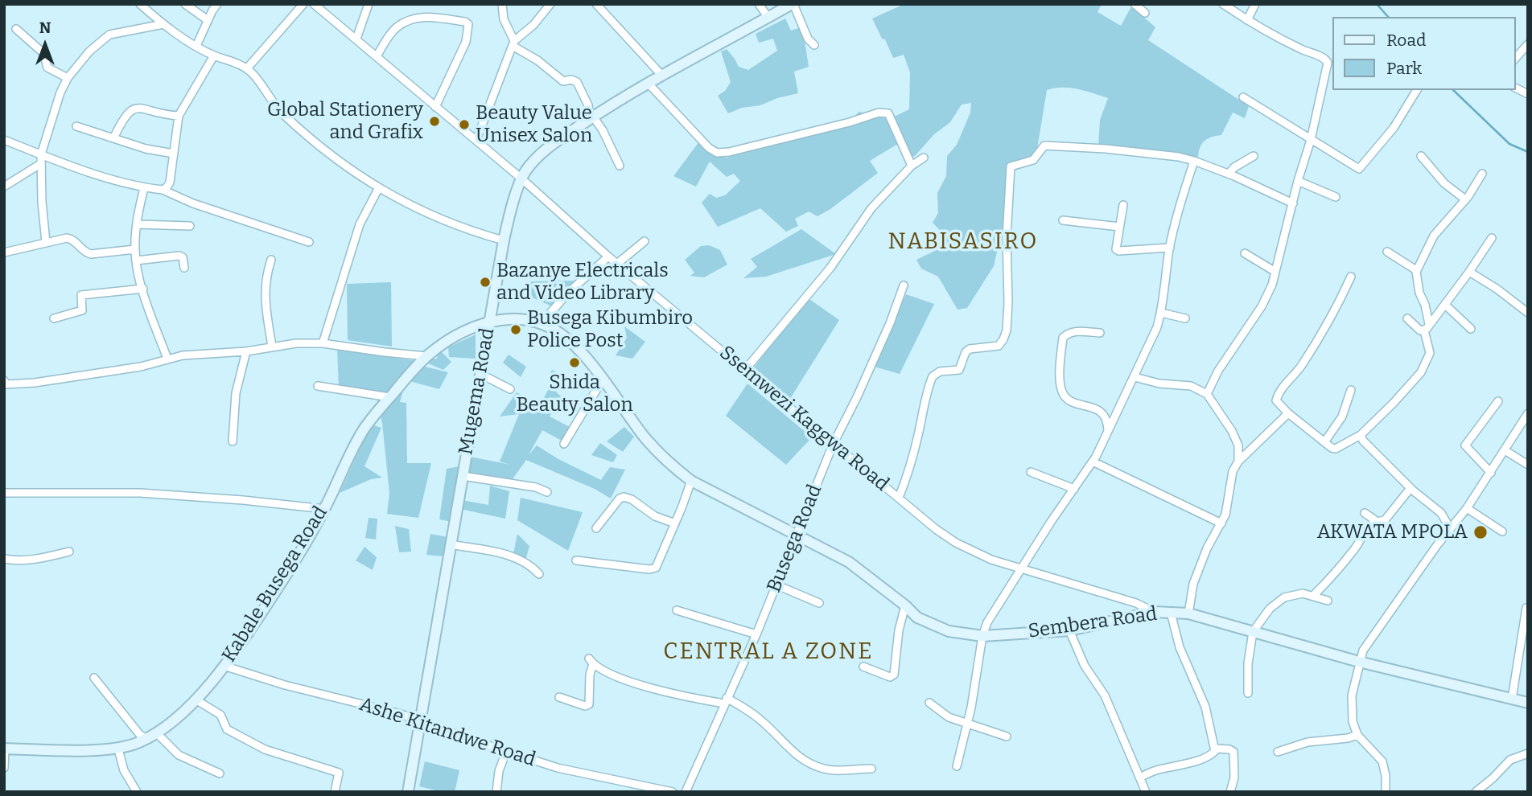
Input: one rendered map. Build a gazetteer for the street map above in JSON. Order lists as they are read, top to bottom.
{
  "streets": {
    "street": [
      "Mugema Road",
      "Ssemwezi Kaggwa Road",
      "Busega Road",
      "Kabale Busega Road",
      "Sembera Road",
      "Ashe Kitandwe Road"
    ]
  },
  "crossings": [
    ["Mugema Road", "Ssemwezi Kaggwa Road"],
    ["Mugema Road", "Kabale Busega Road"],
    ["Mugema Road", "Sembera Road"],
    ["Mugema Road", "Ashe Kitandwe Road"],
    ["Ssemwezi Kaggwa Road", "Busega Road"],
    ["Ssemwezi Kaggwa Road", "Sembera Road"],
    ["Busega Road", "Sembera Road"],
    ["Kabale Busega Road", "Sembera Road"],
    ["Kabale Busega Road", "Ashe Kitandwe Road"]
  ],
  "districts": ["NABISASIRO", "CENTRAL A ZONE"],
  "places": [
    "Global Stationery and Grafix",
    "Beauty Value Unisex Salon",
    "Bazanye Electricals and Video Library",
    "Busega Kibumbiro Police Post",
    "Shida Beauty Salon",
    "AKWATA MPOLA"
  ],
  "legend": ["Road", "Park"],
  "north": "top"
}
